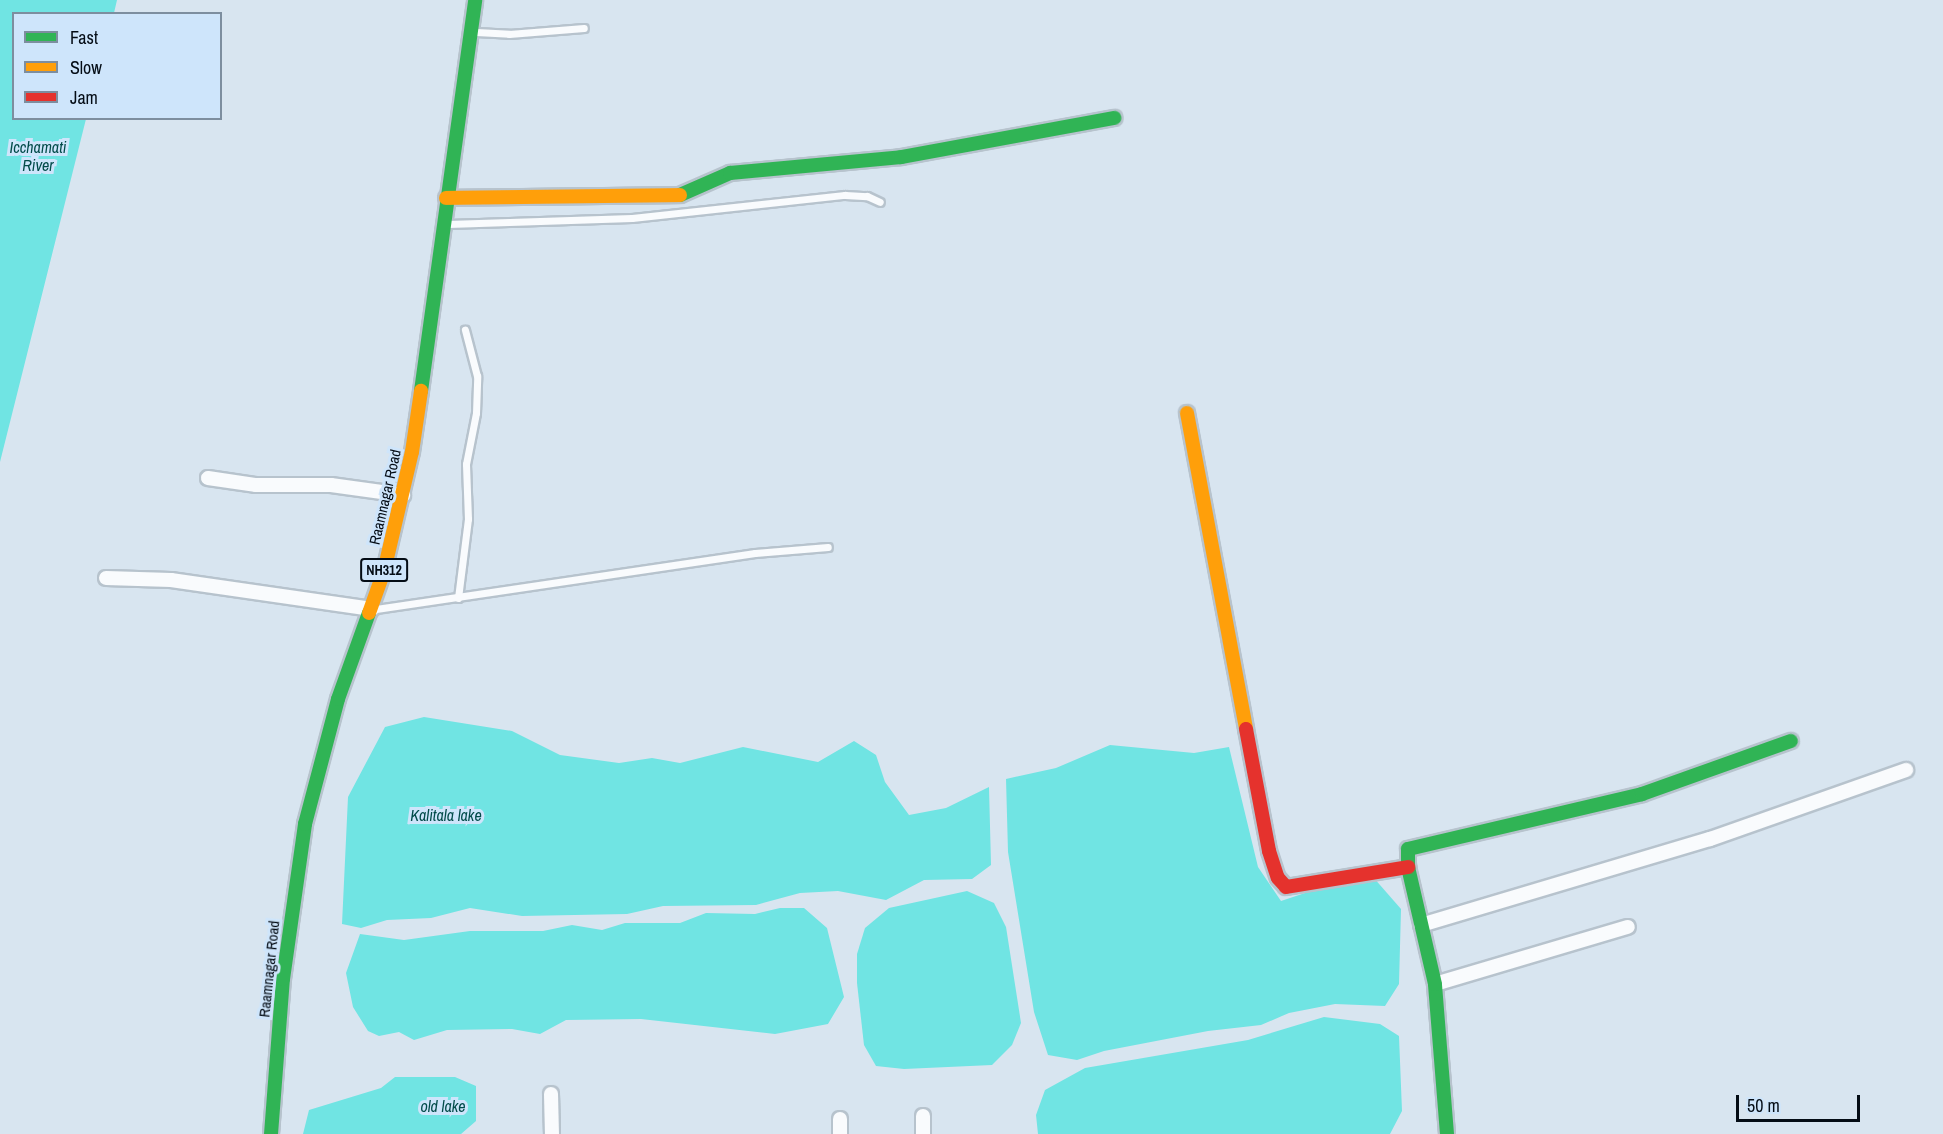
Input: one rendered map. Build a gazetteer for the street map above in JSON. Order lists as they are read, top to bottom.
{
  "streets": {
    "main road": ["Raamnagar Road", "NH312"]
  },
  "water": ["Icchamati River", "Kalitala lake", "old lake"],
  "legend": ["Fast", "Slow", "Jam"],
  "scale_bar": "50 m"
}
